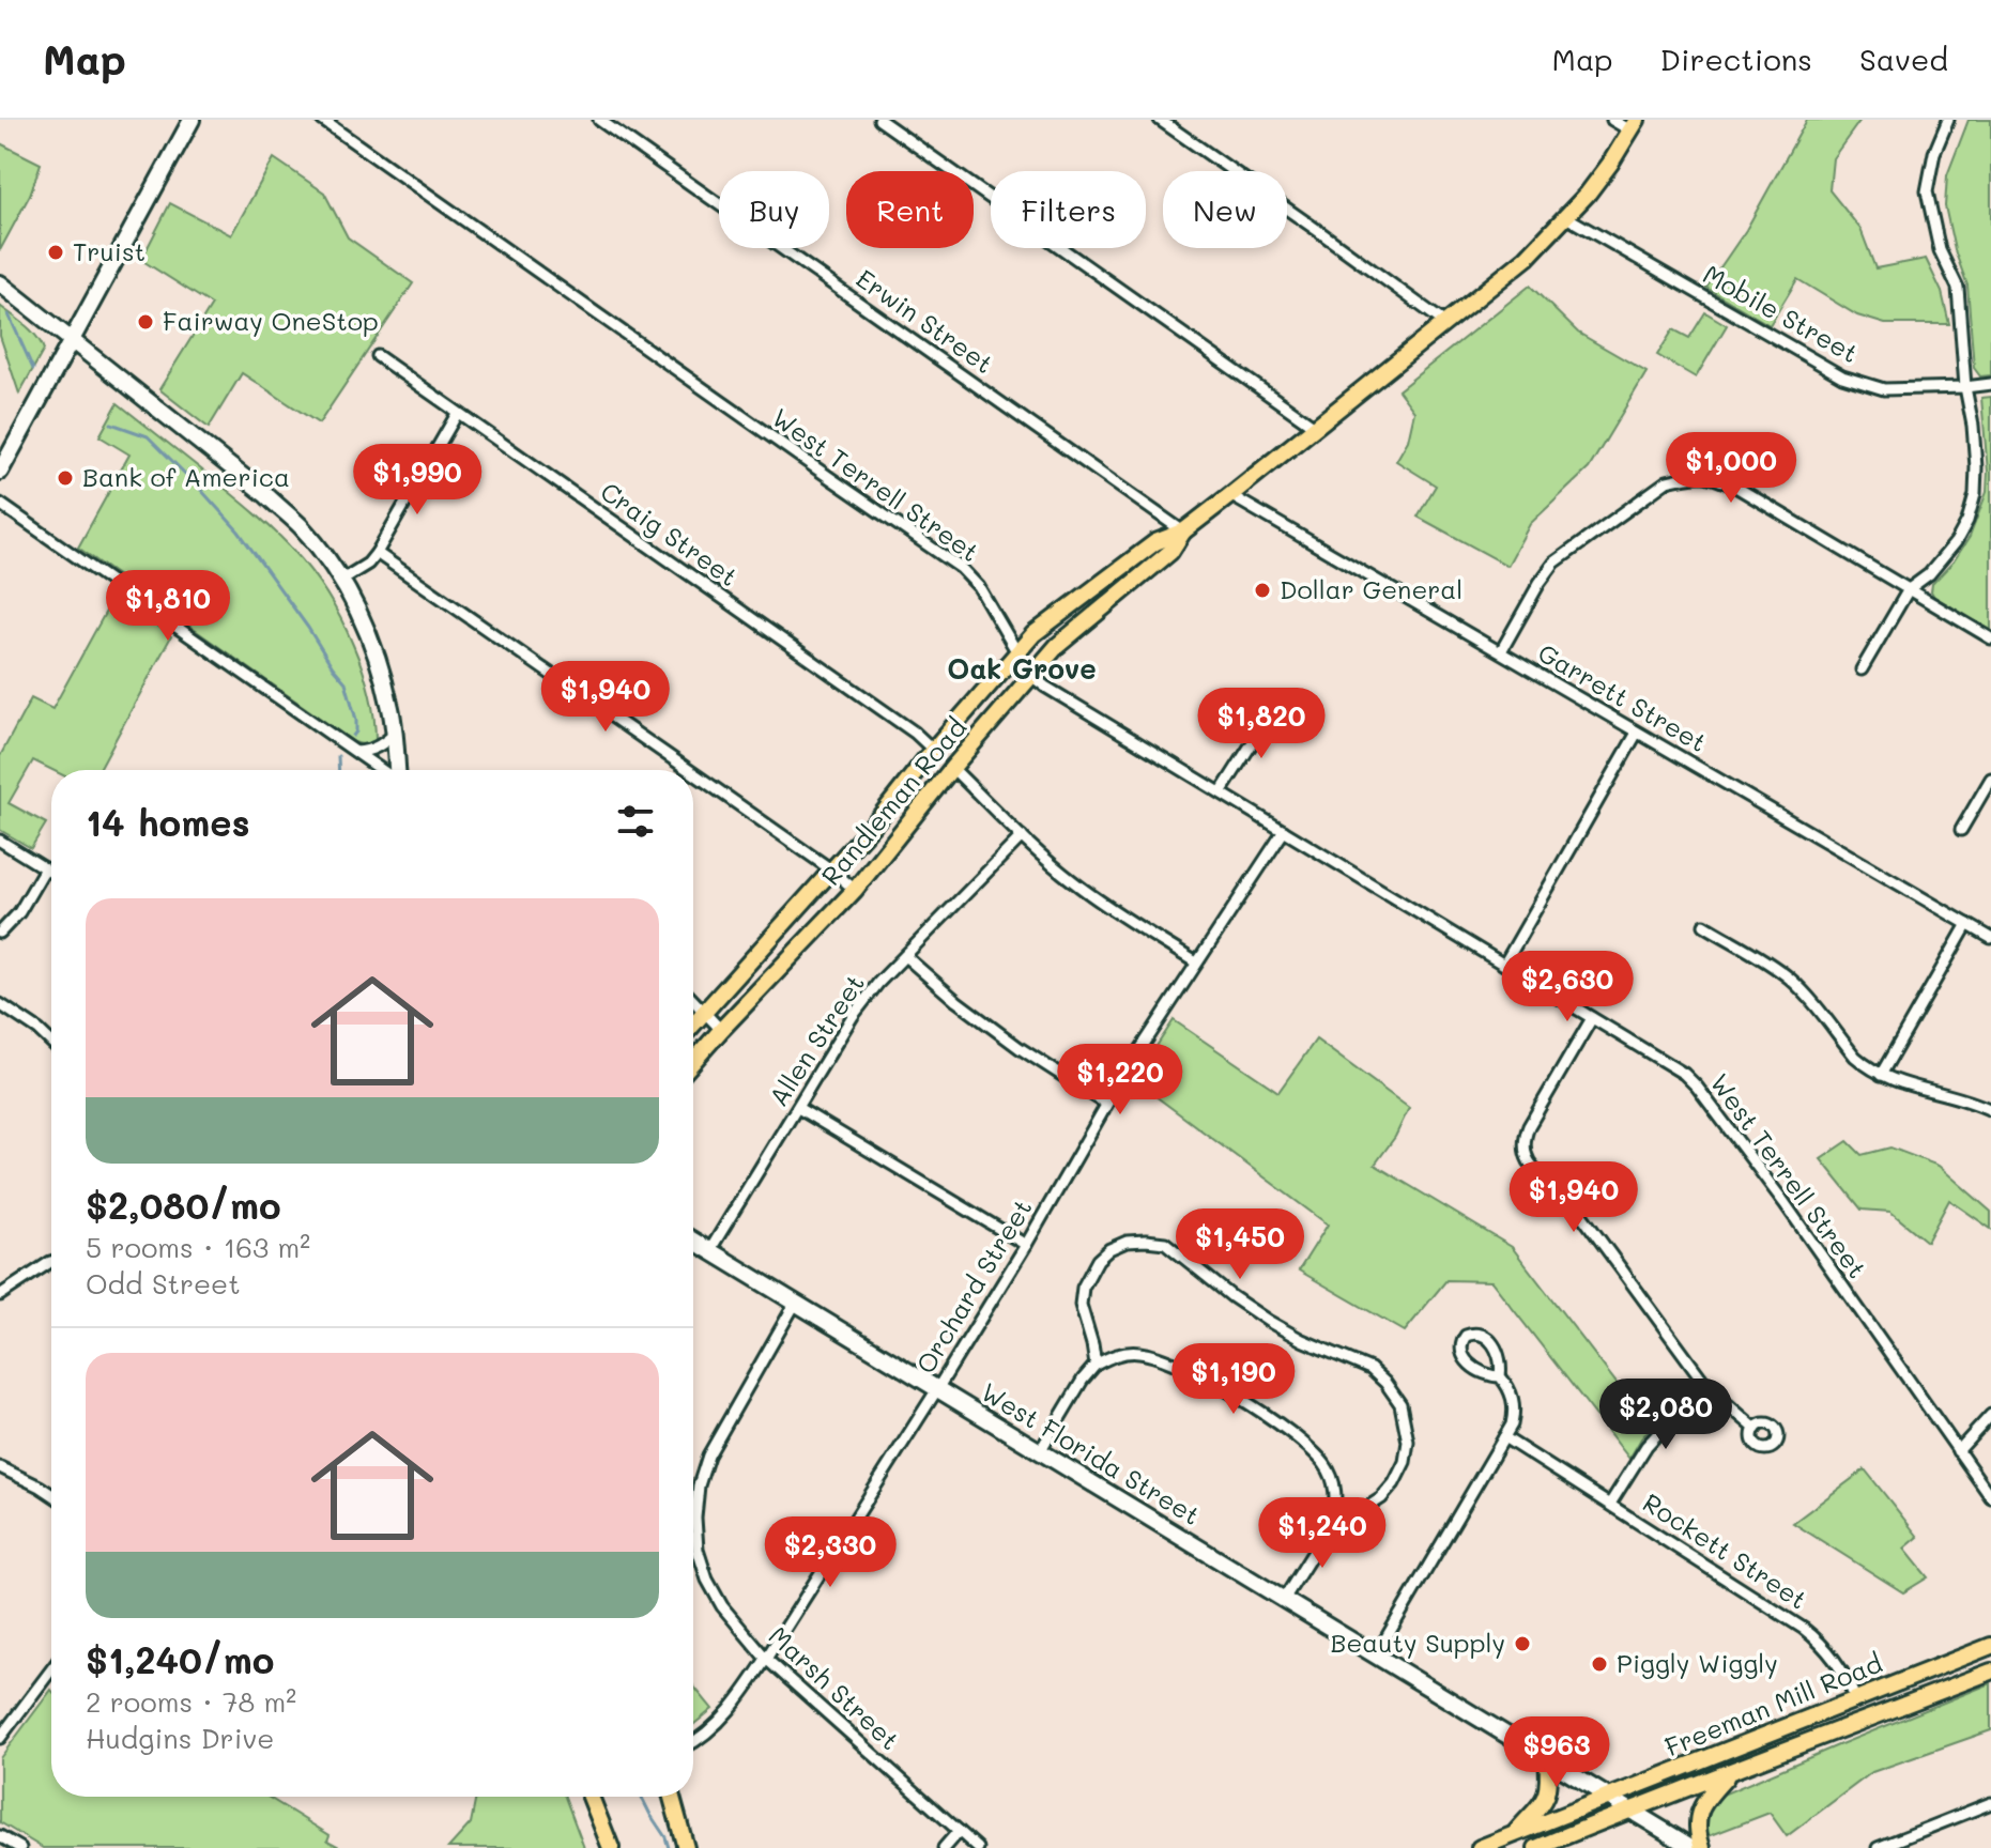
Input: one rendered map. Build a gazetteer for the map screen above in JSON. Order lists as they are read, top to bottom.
{
  "streets": {
    "main road": ["Randleman Road", "West Florida Street", "Freeman Mill Road"],
    "street": [
      "Mobile Street",
      "Erwin Street",
      "West Terrell Street",
      "Craig Street",
      "Garrett Street",
      "Allen Street",
      "Orchard Street",
      "Rockett Street",
      "Marsh Street"
    ]
  },
  "crossings": [
    ["Mobile Street", "Randleman Road"],
    ["Erwin Street", "Randleman Road"],
    ["West Terrell Street", "Randleman Road"],
    ["West Terrell Street", "Orchard Street"],
    ["Craig Street", "Randleman Road"],
    ["Garrett Street", "Randleman Road"],
    ["Allen Street", "West Florida Street"],
    ["Orchard Street", "West Florida Street"],
    ["Orchard Street", "Marsh Street"],
    ["West Florida Street", "Marsh Street"],
    ["West Florida Street", "Freeman Mill Road"],
    ["Rockett Street", "Freeman Mill Road"]
  ],
  "districts": ["Oak Grove"],
  "places": [
    "Truist",
    "Fairway OneStop",
    "Bank of America",
    "Dollar General",
    "Beauty Supply",
    "Piggly Wiggly"
  ],
  "page": {
    "header": "Map",
    "nav": ["Map", "Directions", "Saved"],
    "chip": [
      "Buy",
      "Rent",
      "Filters",
      "New"
    ],
    "price": [
      "$1,000",
      "$1,990",
      "$1,810",
      "$1,940",
      "$1,820",
      "$2,630",
      "$1,220",
      "$1,940",
      "$1,450",
      "$1,190",
      "$2,080",
      "$1,240",
      "$2,330",
      "$963"
    ],
    "heading": "14 homes",
    "list": [
      {
        "name": "$2,080/mo",
        "note": "5 rooms · 163 m² · Odd Street"
      },
      {
        "name": "$1,240/mo",
        "note": "2 rooms · 78 m² · Hudgins Drive"
      }
    ]
  }
}
